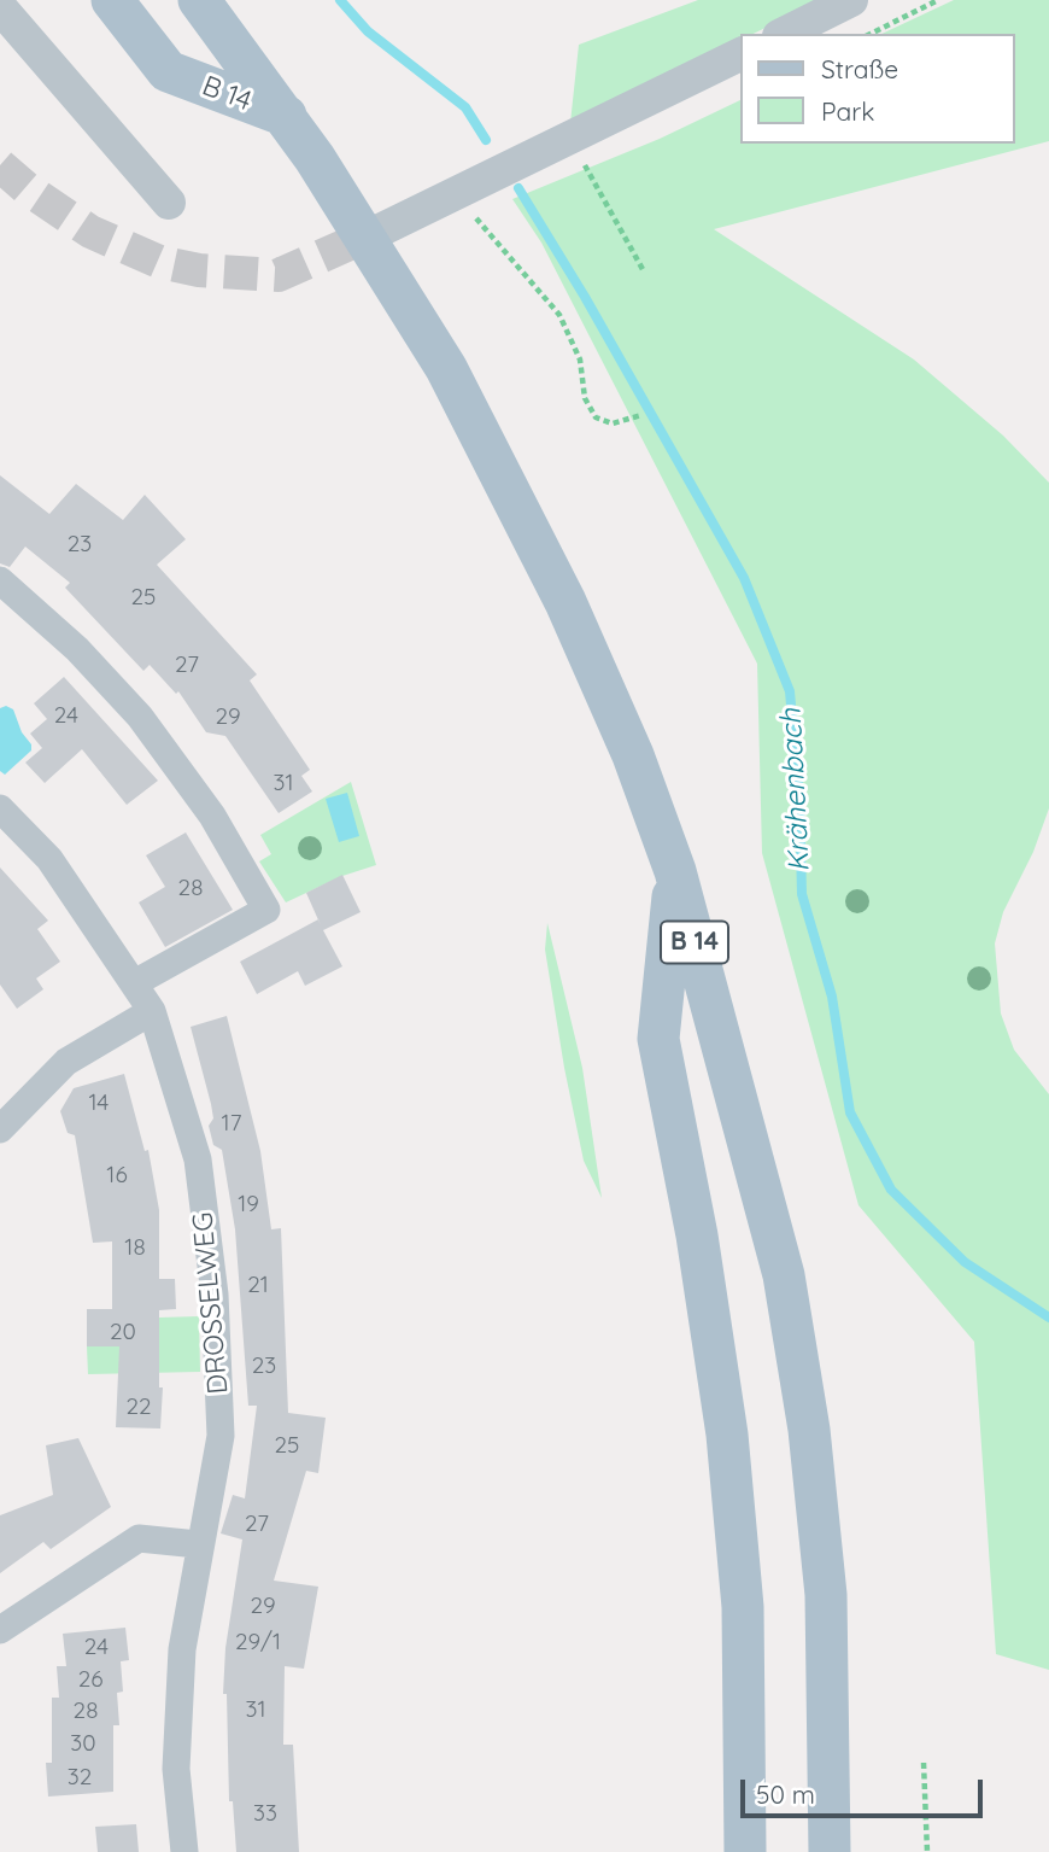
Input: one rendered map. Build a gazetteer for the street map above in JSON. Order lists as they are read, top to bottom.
{
  "streets": {
    "main road": ["B 14"],
    "street": ["DROSSELWEG"]
  },
  "water": ["Krähenbach"],
  "house_numbers": [
    "23",
    "25",
    "27",
    "24",
    "29",
    "31",
    "28",
    "14",
    "17",
    "16",
    "19",
    "18",
    "21",
    "20",
    "23",
    "22",
    "25",
    "27",
    "29",
    "29/1",
    "24",
    "26",
    "31",
    "28",
    "30",
    "32",
    "33"
  ],
  "legend": ["Straße", "Park"],
  "scale_bar": "50 m"
}
